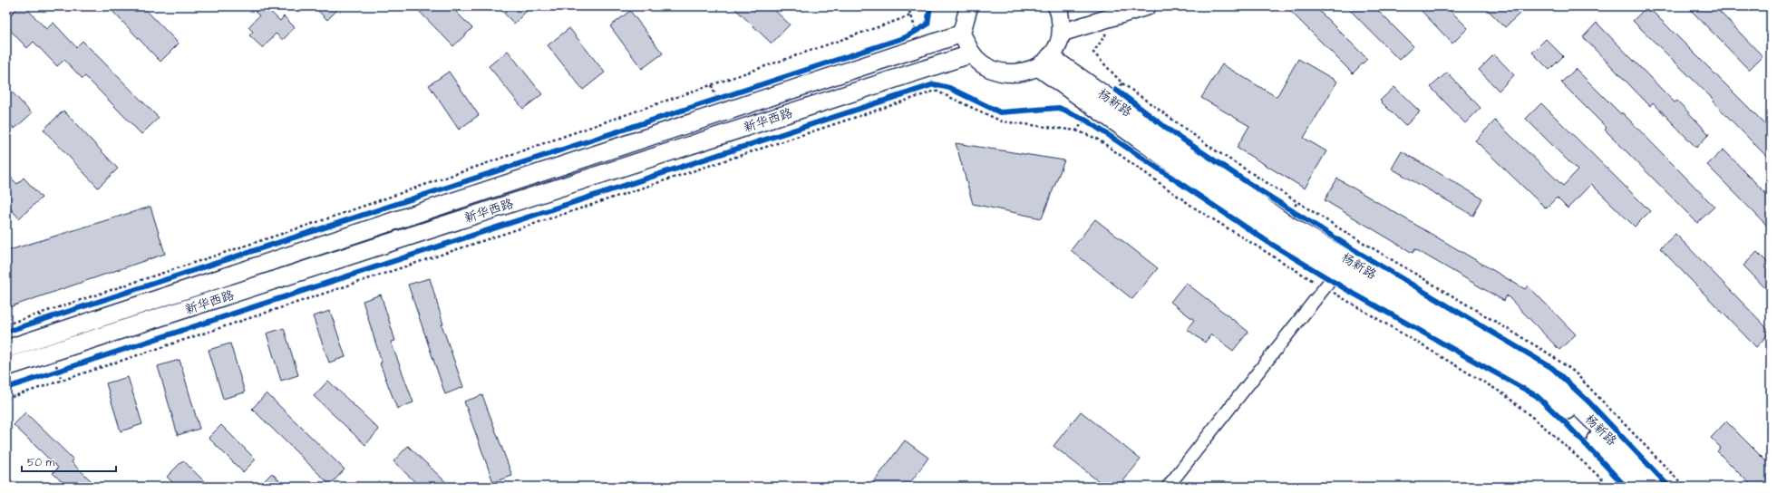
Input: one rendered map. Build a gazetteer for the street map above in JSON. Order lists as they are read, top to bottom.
{
  "streets": {
    "main road": ["杨新路", "新华西路"]
  },
  "scale_bar": "50 m"
}
